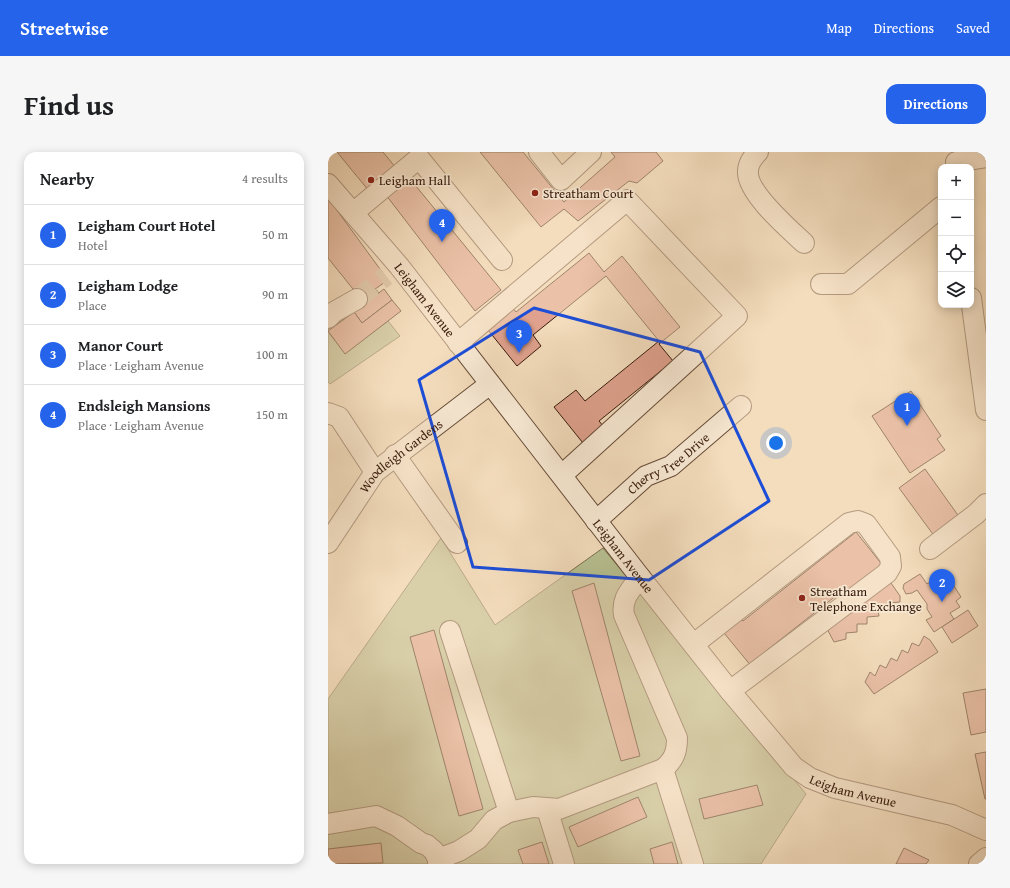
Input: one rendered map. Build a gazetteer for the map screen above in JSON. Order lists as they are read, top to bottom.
{
  "streets": {
    "street": ["Leigham Avenue", "Woodleigh Gardens", "Cherry Tree Drive"]
  },
  "crossings": [
    ["Leigham Avenue", "Woodleigh Gardens"],
    ["Leigham Avenue", "Cherry Tree Drive"]
  ],
  "places": ["Leigham Hall", "Streatham Court", "Streatham Telephone Exchange"],
  "page": {
    "header": "Streetwise",
    "nav": ["Map", "Directions", "Saved"],
    "title": "Find us",
    "buttons": "Directions",
    "heading": ["Nearby", "4 results"],
    "map_buttons": ["+", "−"],
    "list": [
      {
        "mark": "1",
        "name": "Leigham Court Hotel",
        "note": "Hotel",
        "value": "50 m"
      },
      {
        "mark": "2",
        "name": "Leigham Lodge",
        "note": "Place",
        "value": "90 m"
      },
      {
        "mark": "3",
        "name": "Manor Court",
        "note": "Place · Leigham Avenue",
        "value": "100 m"
      },
      {
        "mark": "4",
        "name": "Endsleigh Mansions",
        "note": "Place · Leigham Avenue",
        "value": "150 m"
      }
    ],
    "pins": [
      "4",
      "3",
      "1",
      "2"
    ]
  }
}
